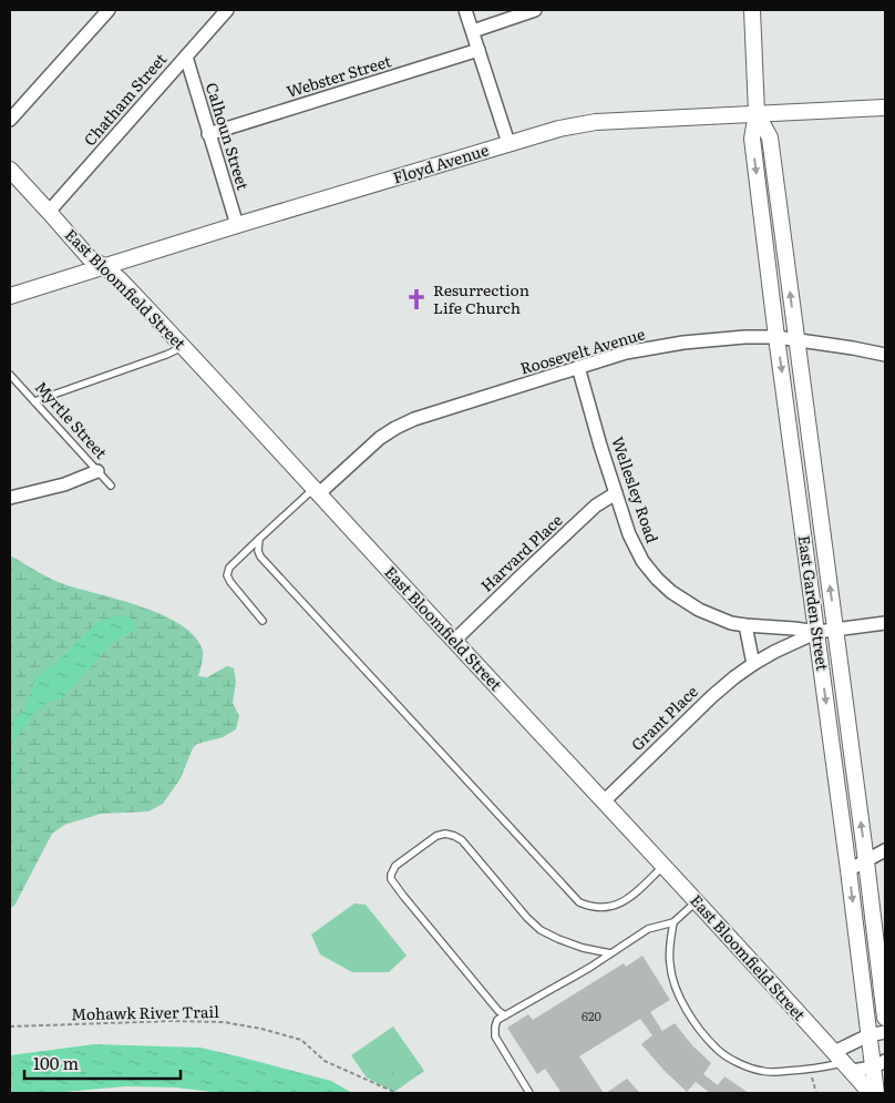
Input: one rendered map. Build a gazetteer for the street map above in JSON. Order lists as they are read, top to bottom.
{
  "streets": {
    "street": [
      "Webster Street",
      "Chatham Street",
      "Calhoun Street",
      "Floyd Avenue",
      "East Bloomfield Street",
      "Roosevelt Avenue",
      "Wellesley Road",
      "Harvard Place",
      "East Garden Street",
      "Grant Place"
    ],
    "lane": ["Myrtle Street"],
    "path": ["Mohawk River Trail"]
  },
  "crossings": [
    ["Webster Street", "Calhoun Street"],
    ["Chatham Street", "Calhoun Street"],
    ["Chatham Street", "East Bloomfield Street"],
    ["Calhoun Street", "Floyd Avenue"],
    ["Floyd Avenue", "East Bloomfield Street"],
    ["Floyd Avenue", "East Garden Street"],
    ["East Bloomfield Street", "Roosevelt Avenue"],
    ["East Bloomfield Street", "Harvard Place"],
    ["East Bloomfield Street", "Grant Place"],
    ["Roosevelt Avenue", "Wellesley Road"],
    ["Roosevelt Avenue", "East Garden Street"],
    ["Wellesley Road", "Harvard Place"],
    ["Wellesley Road", "East Garden Street"],
    ["Wellesley Road", "Grant Place"],
    ["East Garden Street", "Grant Place"]
  ],
  "places": {
    "church": ["Resurrection Life Church"]
  },
  "house_numbers": ["620"],
  "scale_bar": "100 m"
}
